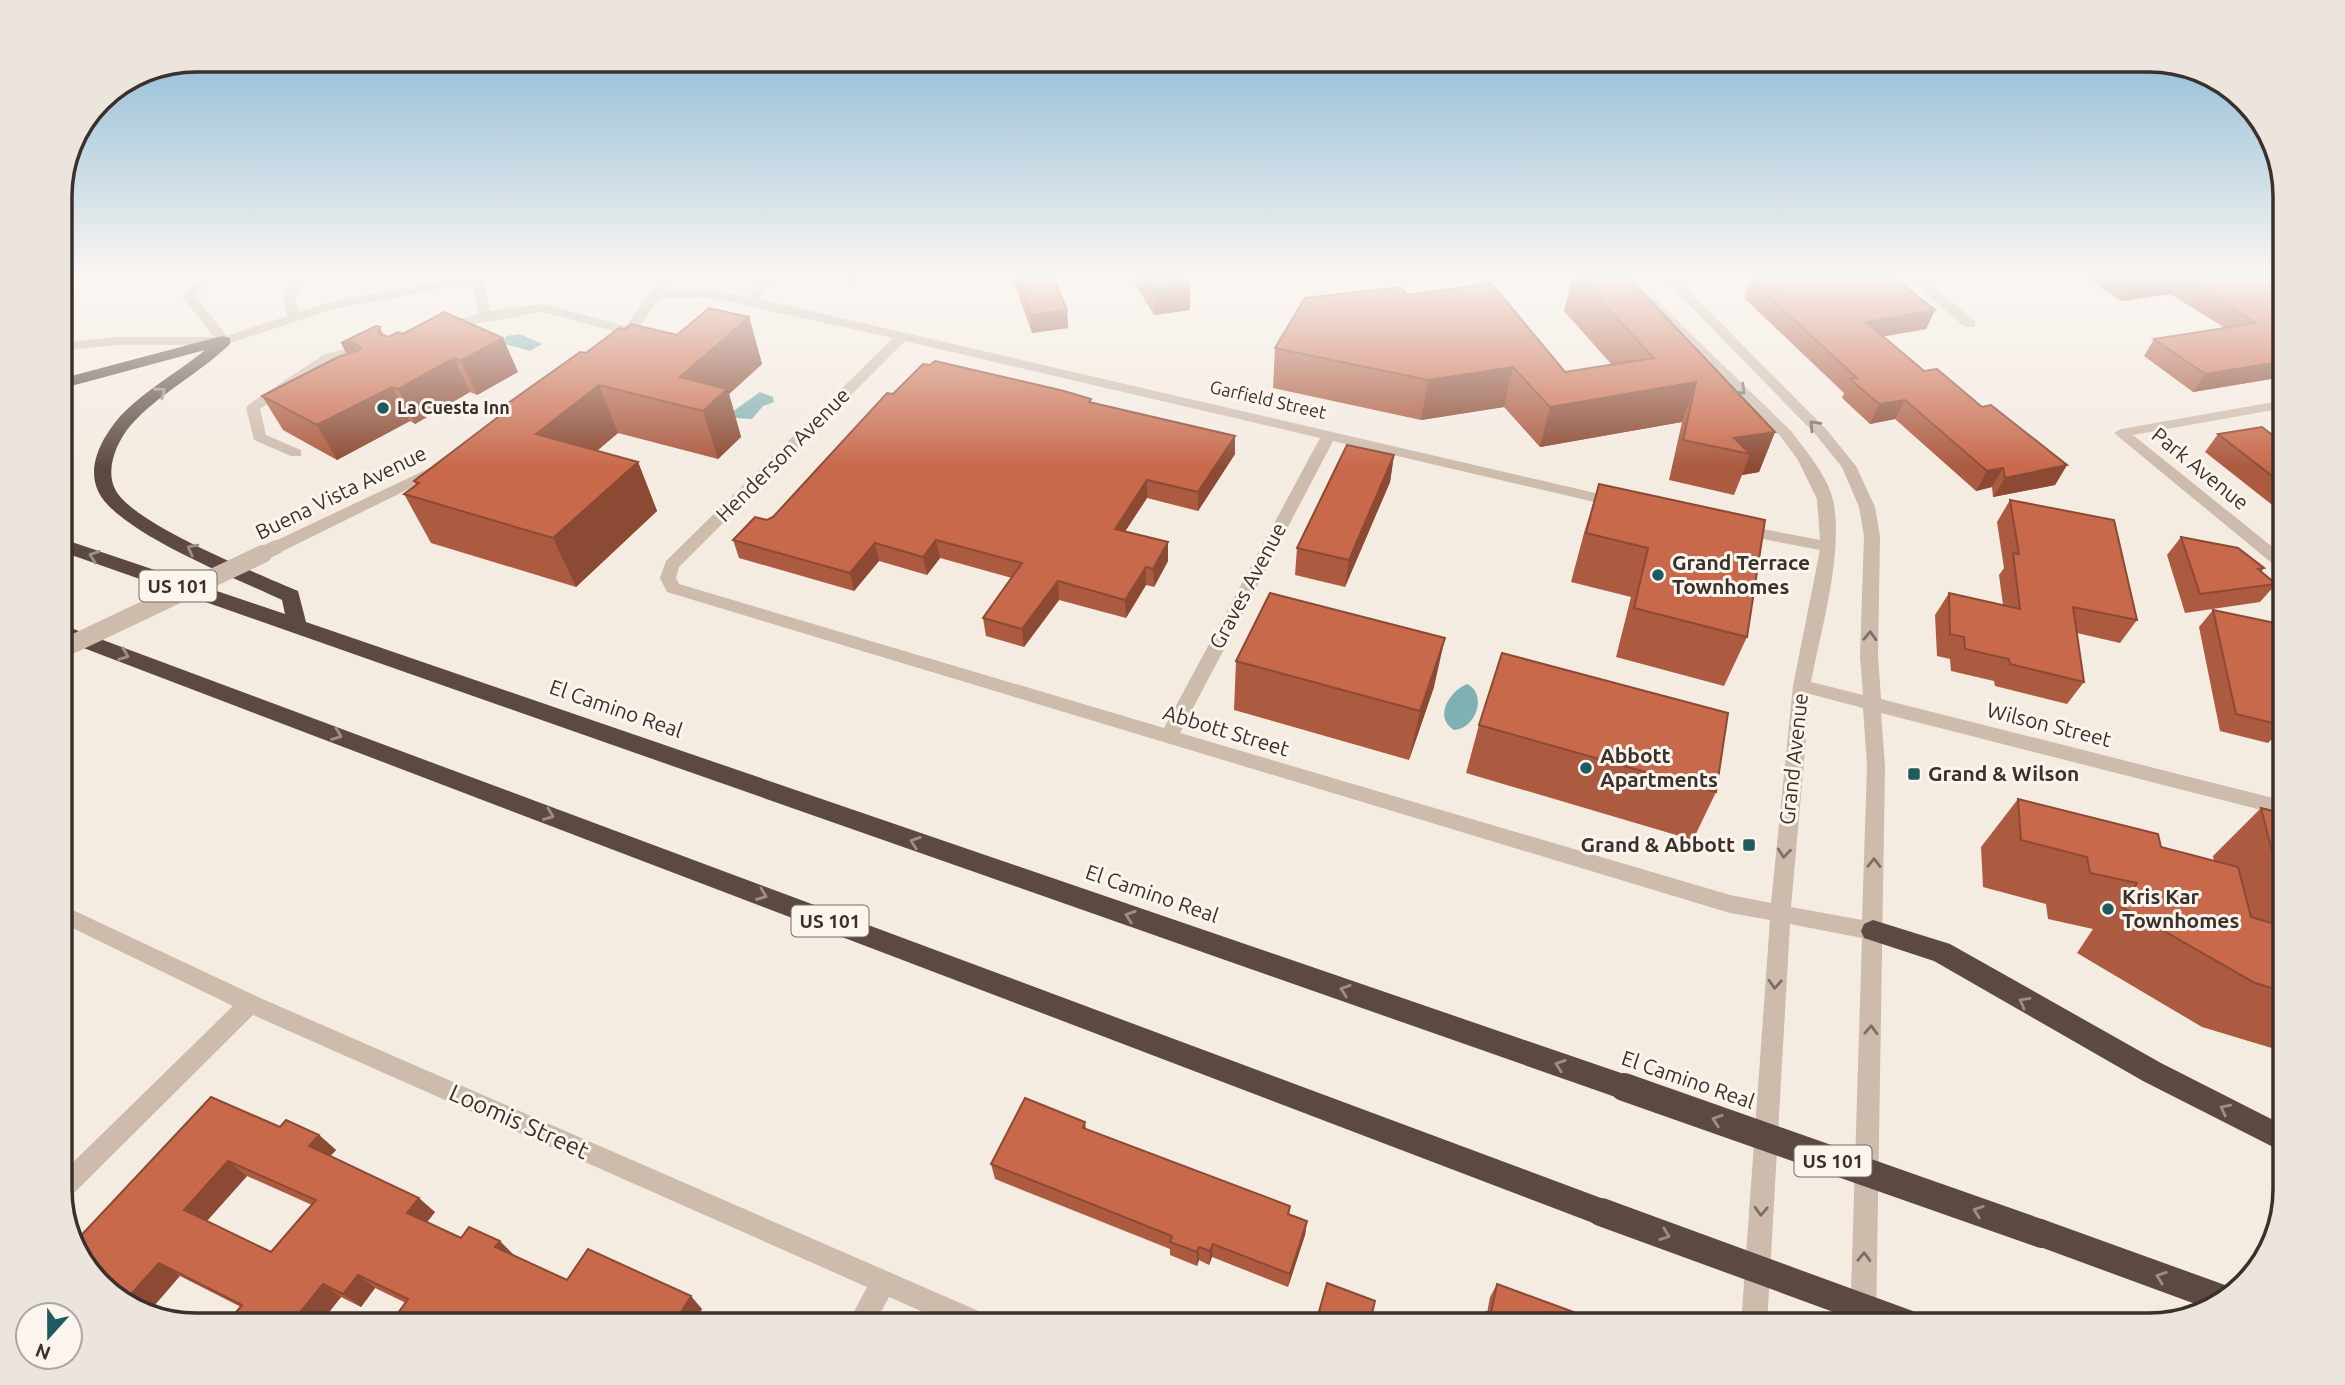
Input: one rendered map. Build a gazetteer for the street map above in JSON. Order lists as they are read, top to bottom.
{
  "streets": {
    "highway": ["US 101", "El Camino Real"],
    "street": [
      "Garfield Street",
      "Henderson Avenue",
      "Park Avenue",
      "Buena Vista Avenue",
      "Graves Avenue",
      "Wilson Street",
      "Abbott Street",
      "Grand Avenue",
      "Loomis Street"
    ]
  },
  "crossings": [
    ["Garfield Street", "Graves Avenue"],
    ["Henderson Avenue", "Abbott Street"],
    ["Graves Avenue", "Abbott Street"],
    ["Wilson Street", "Grand Avenue"],
    ["Abbott Street", "Grand Avenue"]
  ],
  "places": {
    "other": [
      "La Cuesta Inn",
      "Grand Terrace Townhomes",
      "Abbott Apartments",
      "Kris Kar Townhomes"
    ],
    "transit": ["Grand & Wilson", "Grand & Abbott"]
  },
  "north": "bottom"
}
